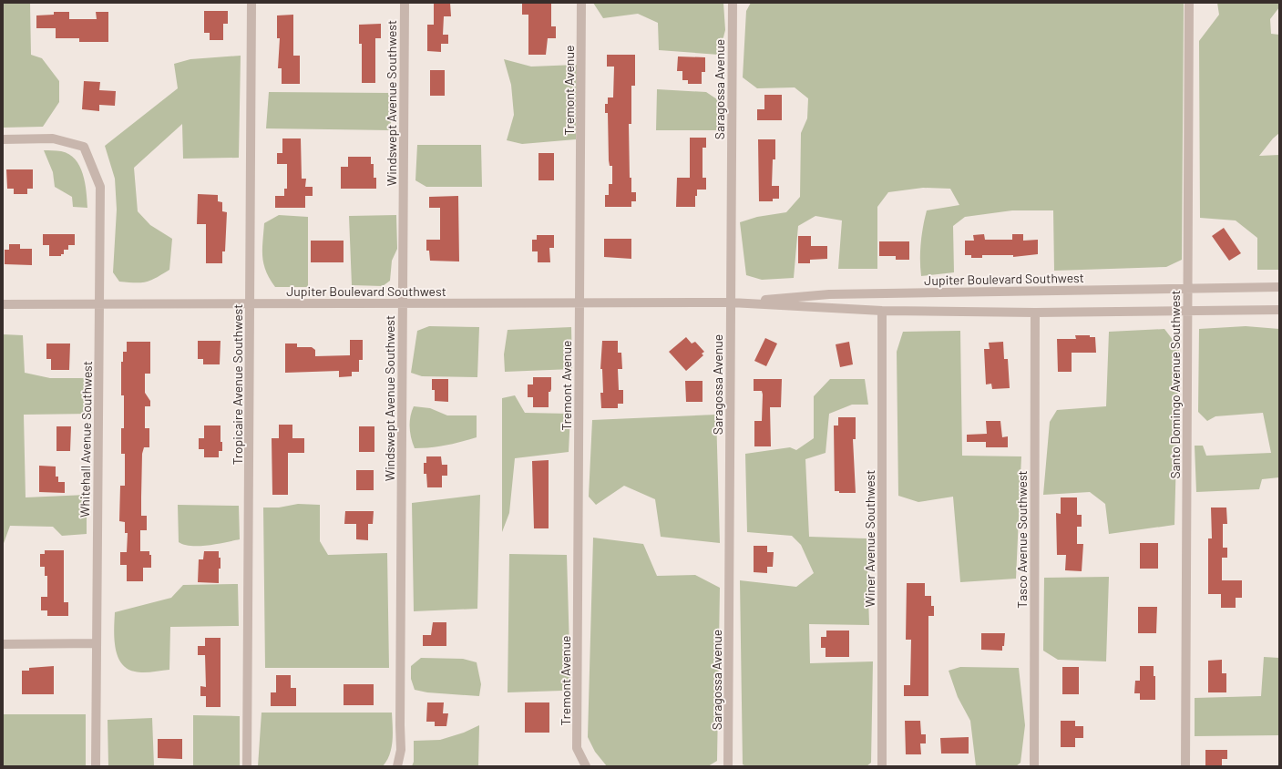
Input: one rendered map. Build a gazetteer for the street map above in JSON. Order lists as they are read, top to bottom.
{
  "streets": {
    "street": [
      "Saragossa Avenue",
      "Tremont Avenue",
      "Windswept Avenue Southwest",
      "Jupiter Boulevard Southwest",
      "Tropicaire Avenue Southwest",
      "Santo Domingo Avenue Southwest",
      "Whitehall Avenue Southwest",
      "Winer Avenue Southwest",
      "Tasco Avenue Southwest"
    ]
  },
  "crossings": [
    ["Saragossa Avenue", "Jupiter Boulevard Southwest"],
    ["Tremont Avenue", "Jupiter Boulevard Southwest"],
    ["Windswept Avenue Southwest", "Jupiter Boulevard Southwest"],
    ["Jupiter Boulevard Southwest", "Tropicaire Avenue Southwest"],
    ["Jupiter Boulevard Southwest", "Santo Domingo Avenue Southwest"],
    ["Jupiter Boulevard Southwest", "Whitehall Avenue Southwest"],
    ["Jupiter Boulevard Southwest", "Winer Avenue Southwest"],
    ["Jupiter Boulevard Southwest", "Tasco Avenue Southwest"]
  ]
}
